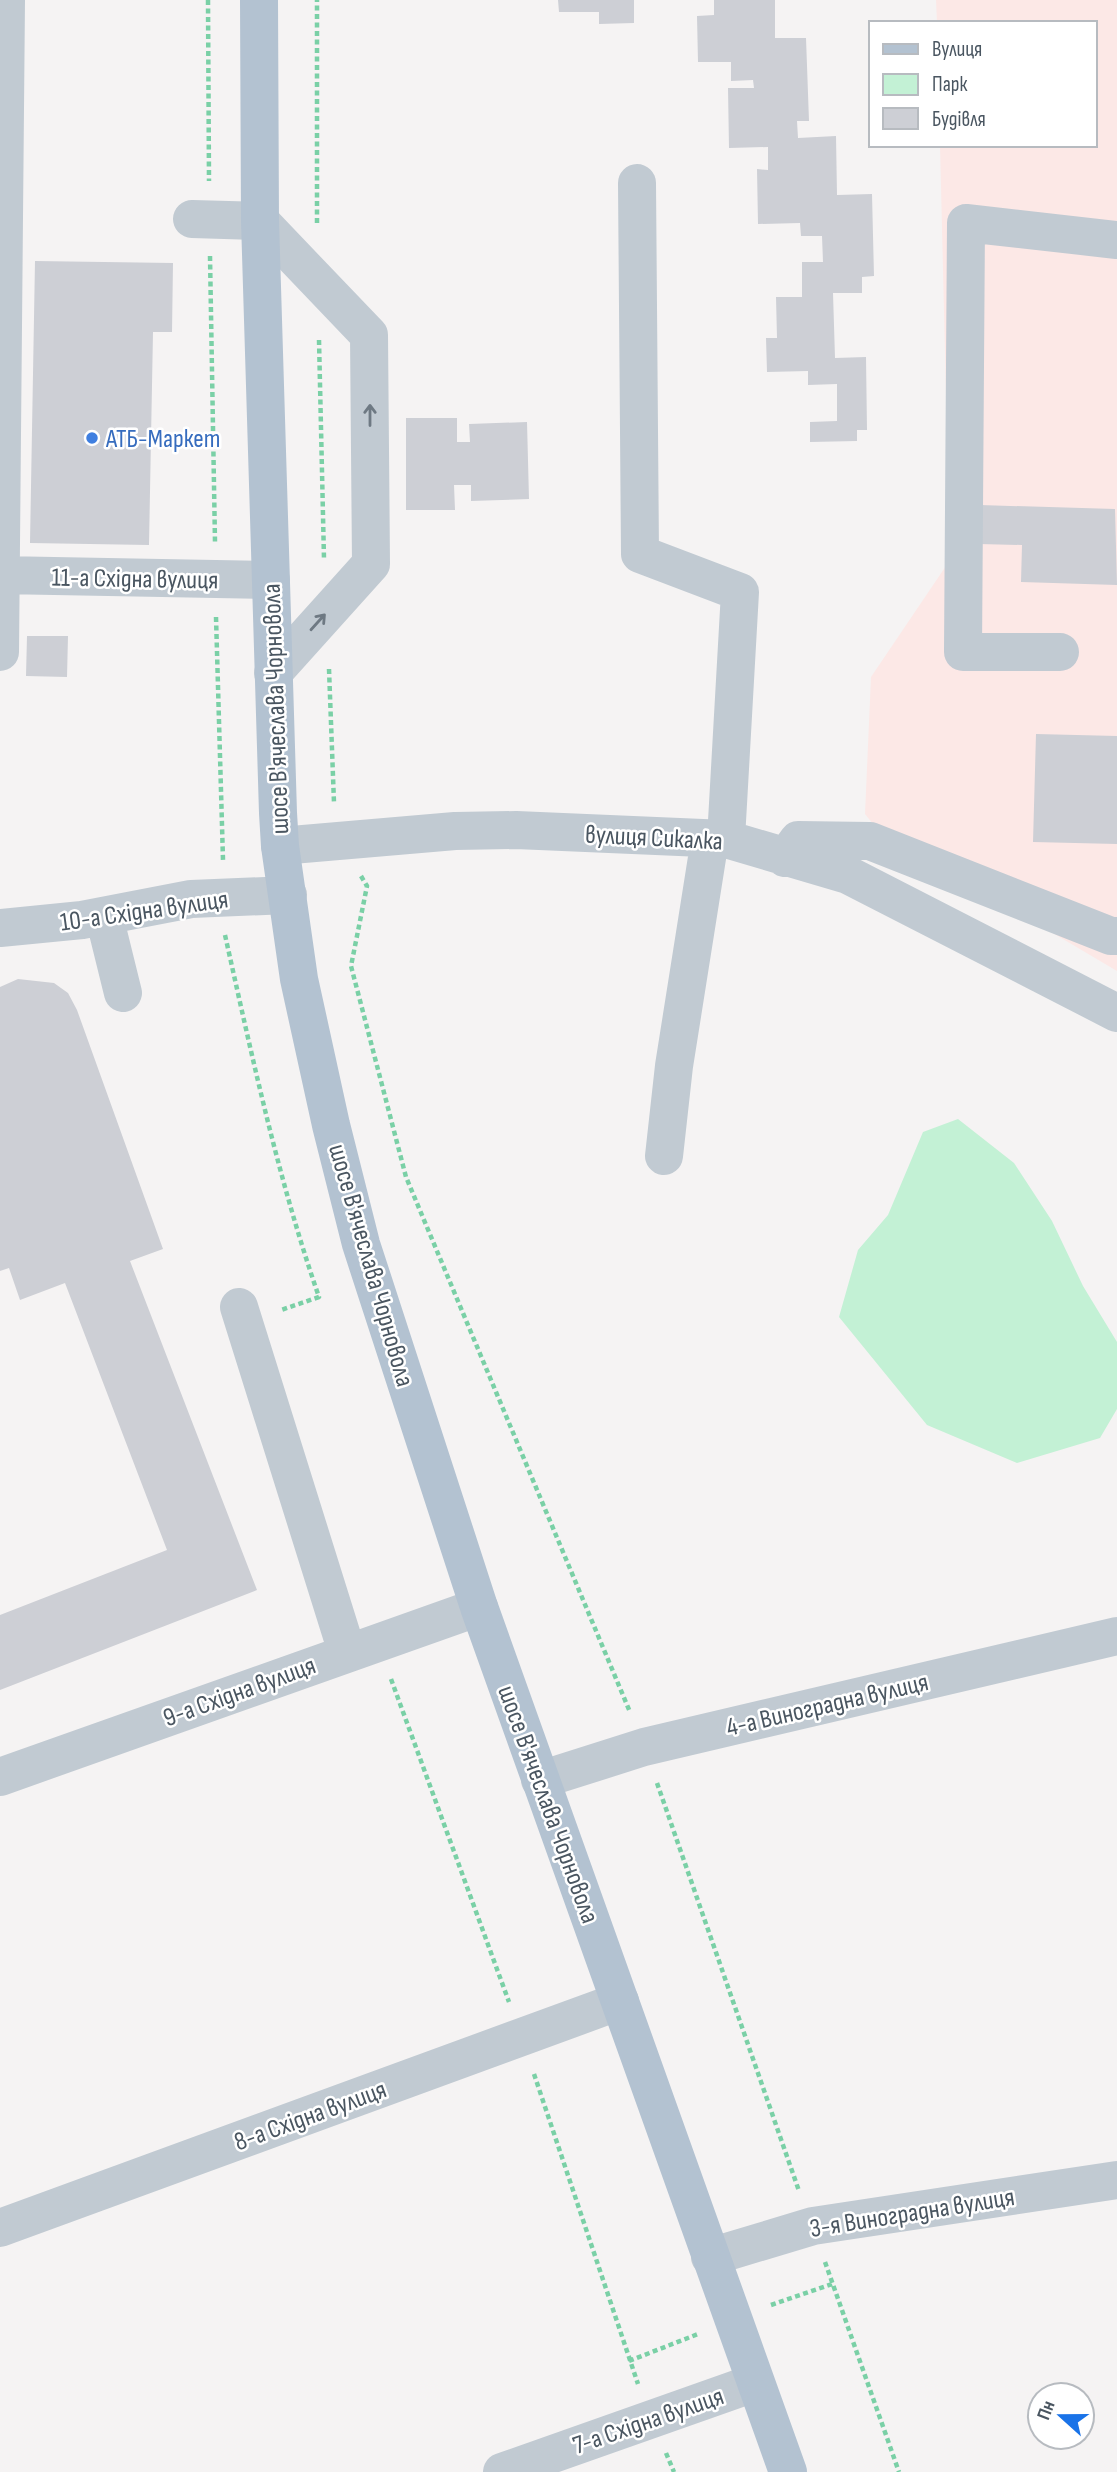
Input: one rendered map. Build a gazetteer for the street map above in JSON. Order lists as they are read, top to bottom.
{
  "streets": {
    "main road": ["шосе В'ячеслава Чорновола"],
    "street": [
      "11-а Східна вулиця",
      "вулиця Сикалка",
      "10-а Східна вулиця",
      "9-а Східна вулиця",
      "4-а Виноградна вулиця",
      "8-а Східна вулиця",
      "3-я Виноградна вулиця",
      "7-а Східна вулиця"
    ]
  },
  "crossings": [
    ["11-а Східна вулиця", "шосе В'ячеслава Чорновола"],
    ["шосе В'ячеслава Чорновола", "вулиця Сикалка"],
    ["шосе В'ячеслава Чорновола", "10-а Східна вулиця"],
    ["шосе В'ячеслава Чорновола", "9-а Східна вулиця"],
    ["шосе В'ячеслава Чорновола", "4-а Виноградна вулиця"],
    ["шосе В'ячеслава Чорновола", "8-а Східна вулиця"],
    ["шосе В'ячеслава Чорновола", "3-я Виноградна вулиця"],
    ["шосе В'ячеслава Чорновола", "7-а Східна вулиця"]
  ],
  "places": ["АТБ-Маркет"],
  "legend": ["Вулиця", "Парк", "Будівля"],
  "north": "left"
}
